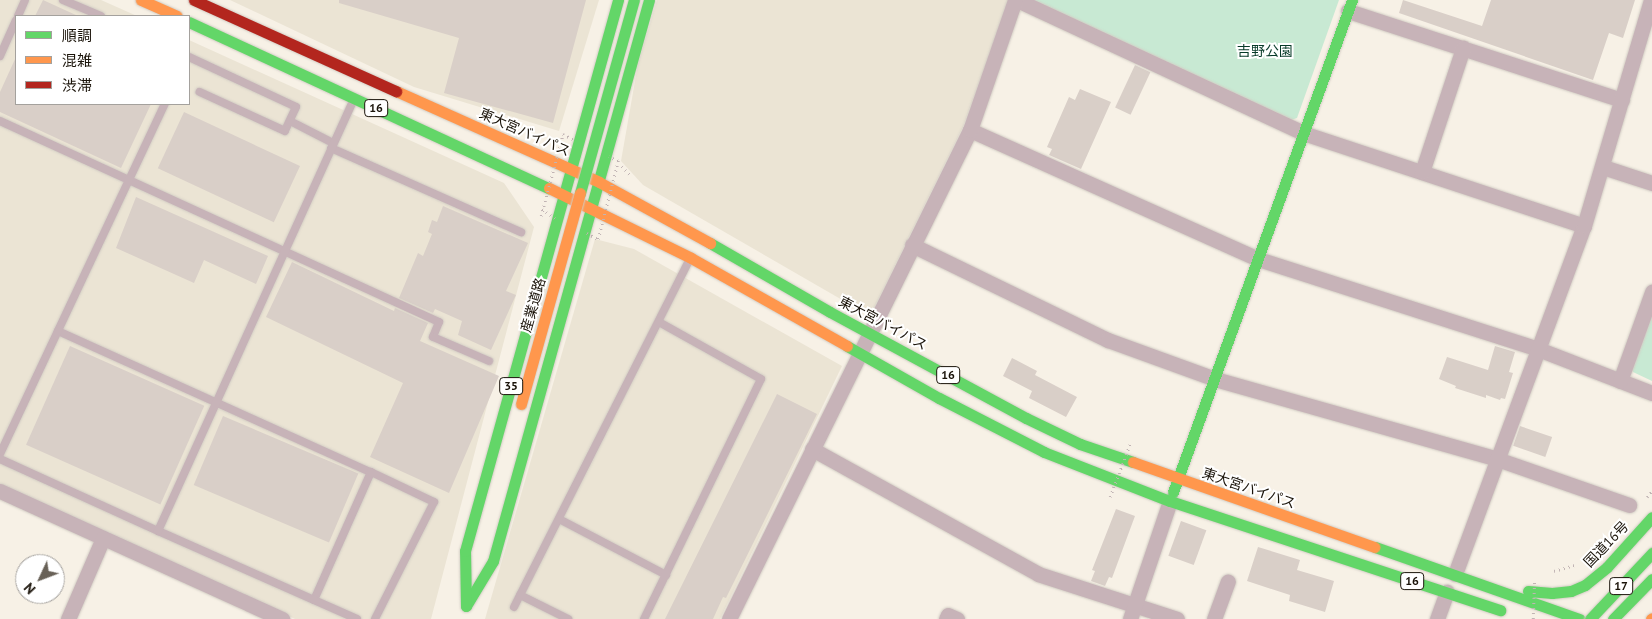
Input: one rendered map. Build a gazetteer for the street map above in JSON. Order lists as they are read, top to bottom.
{
  "streets": {
    "main road": [
      "16",
      "東大宮バイパス",
      "産業道路",
      "35",
      "国道16号",
      "17"
    ]
  },
  "crossings": [
    ["16", "35"],
    ["東大宮バイパス", "35"],
    ["東大宮バイパス", "国道16号"]
  ],
  "parks": ["吉野公園"],
  "legend": ["順調", "混雑", "渋滞"],
  "north": "bottom left"
}
